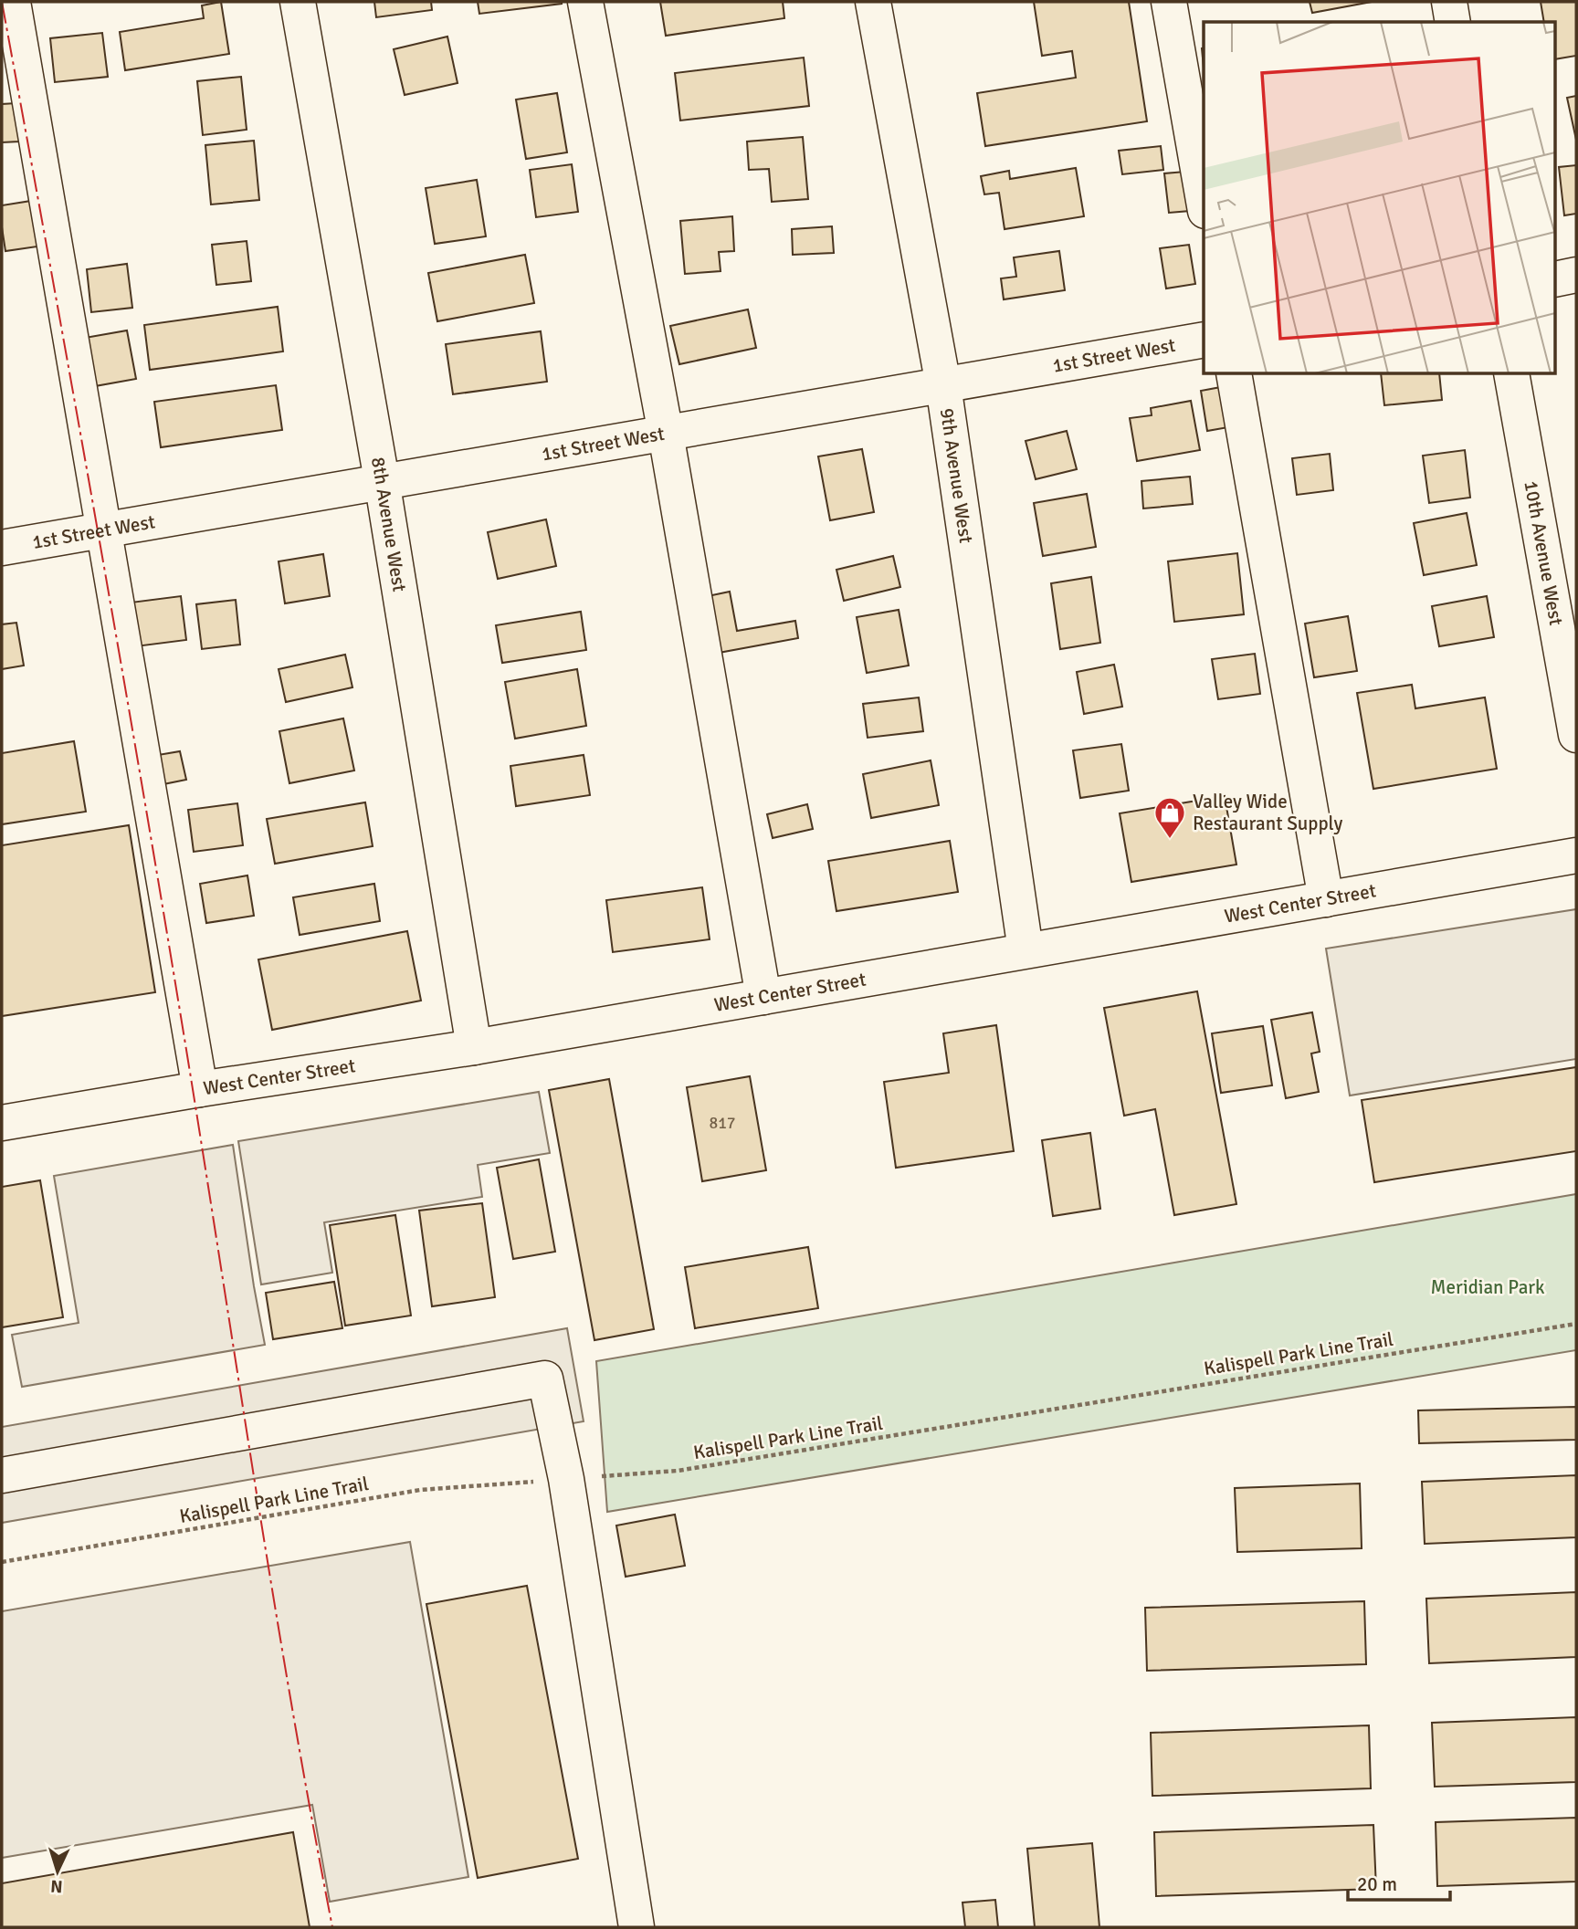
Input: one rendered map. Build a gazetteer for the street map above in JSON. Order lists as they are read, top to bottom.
{
  "streets": {
    "street": [
      "1st Street West",
      "9th Avenue West",
      "8th Avenue West",
      "10th Avenue West",
      "West Center Street"
    ],
    "path": ["Kalispell Park Line Trail"]
  },
  "crossings": [
    ["1st Street West", "9th Avenue West"],
    ["1st Street West", "8th Avenue West"],
    ["9th Avenue West", "West Center Street"],
    ["8th Avenue West", "West Center Street"]
  ],
  "parks": ["Meridian Park"],
  "places": {
    "shop": ["Valley Wide Restaurant Supply"]
  },
  "house_numbers": ["817"],
  "scale_bar": "20 m",
  "north": "bottom"
}
